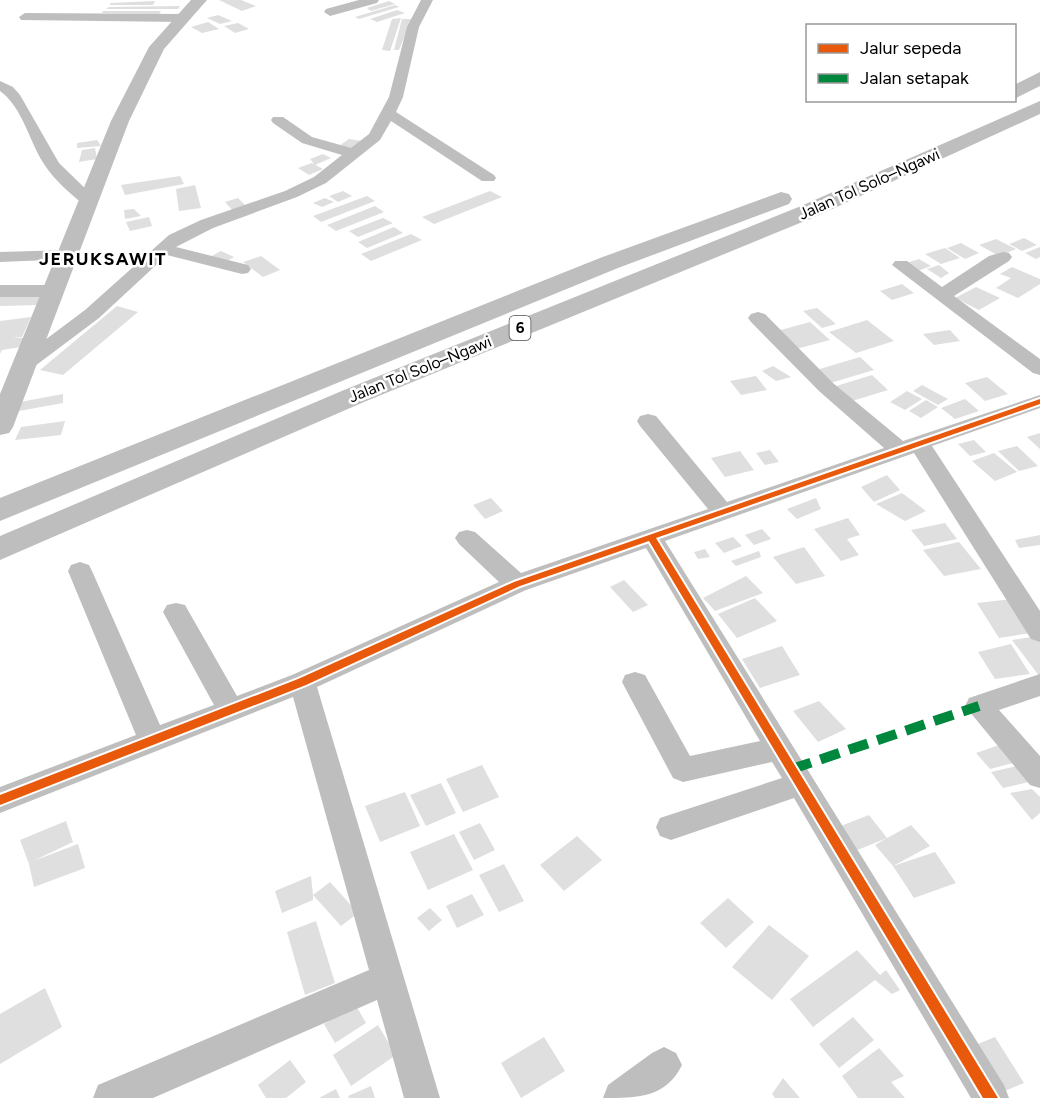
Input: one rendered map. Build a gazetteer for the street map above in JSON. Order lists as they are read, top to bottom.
{
  "streets": {
    "highway": ["Jalan Tol Solo–Ngawi", "6"]
  },
  "districts": ["JERUKSAWIT"],
  "legend": ["Jalur sepeda", "Jalan setapak"]
}
